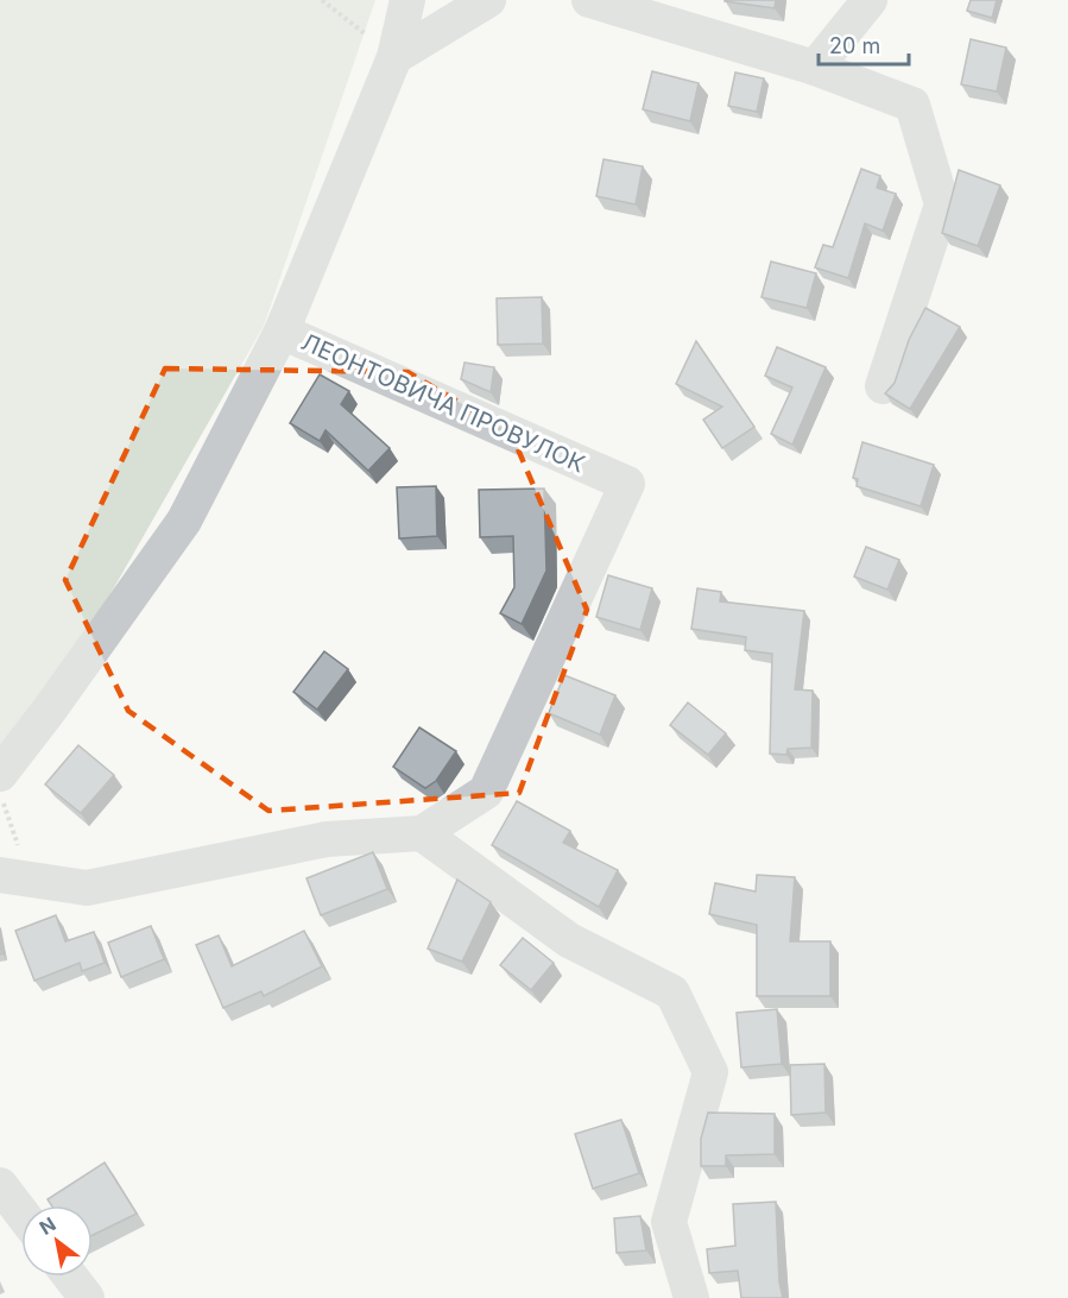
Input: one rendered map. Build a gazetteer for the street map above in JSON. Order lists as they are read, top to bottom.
{
  "streets": {
    "street": ["ЛЕОНТОВИЧА ПРОВУЛОК"]
  },
  "scale_bar": "20 m",
  "north": "top left"
}
